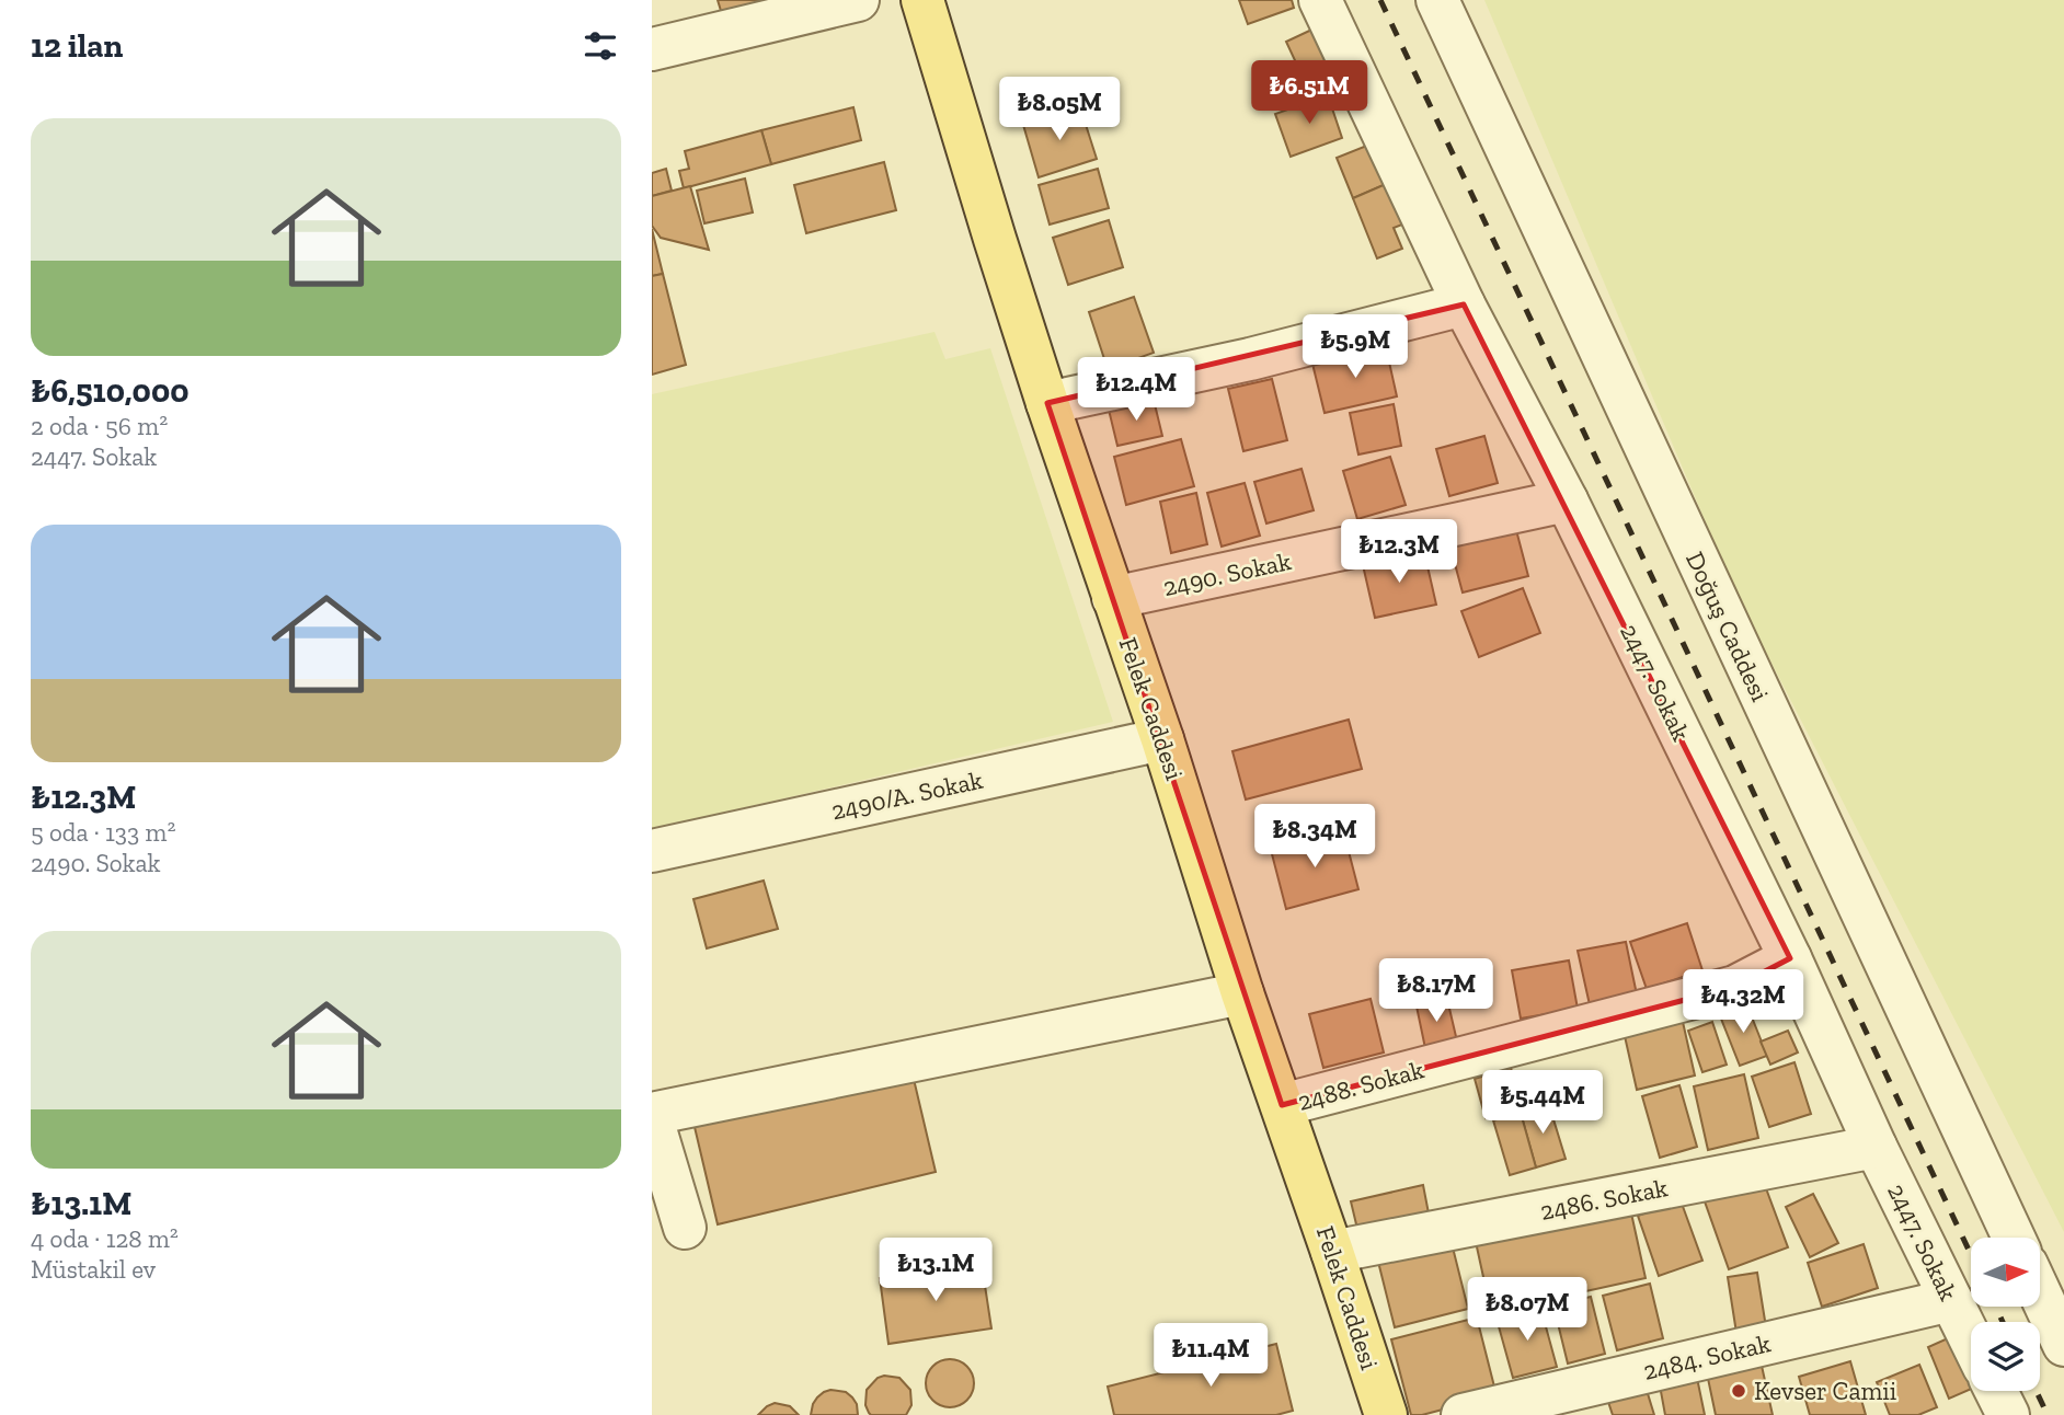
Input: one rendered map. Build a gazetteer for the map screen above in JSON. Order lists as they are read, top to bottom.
{
  "streets": {
    "main road": ["Felek Caddesi"],
    "street": [
      "2490. Sokak",
      "Doğuş Caddesi",
      "2447. Sokak",
      "2490/A. Sokak",
      "2488. Sokak",
      "2486. Sokak",
      "2484. Sokak"
    ]
  },
  "crossings": [
    ["2490. Sokak", "2447. Sokak"],
    ["2490. Sokak", "Felek Caddesi"],
    ["2447. Sokak", "2488. Sokak"],
    ["2447. Sokak", "2486. Sokak"],
    ["2447. Sokak", "2484. Sokak"],
    ["Felek Caddesi", "2490/A. Sokak"],
    ["Felek Caddesi", "2488. Sokak"],
    ["Felek Caddesi", "2486. Sokak"]
  ],
  "places": ["Kevser Camii"],
  "north": "right",
  "page": {
    "heading": "12 ilan",
    "price": [
      "₺6.51M",
      "₺8.05M",
      "₺5.9M",
      "₺12.4M",
      "₺12.3M",
      "₺8.34M",
      "₺8.17M",
      "₺4.32M",
      "₺5.44M",
      "₺13.1M",
      "₺8.07M",
      "₺11.4M"
    ],
    "list": [
      {
        "name": "₺6,510,000",
        "note": "2 oda · 56 m² · 2447. Sokak"
      },
      {
        "name": "₺12.3M",
        "note": "5 oda · 133 m² · 2490. Sokak"
      },
      {
        "name": "₺13.1M",
        "note": "4 oda · 128 m² · Müstakil ev"
      }
    ]
  }
}
